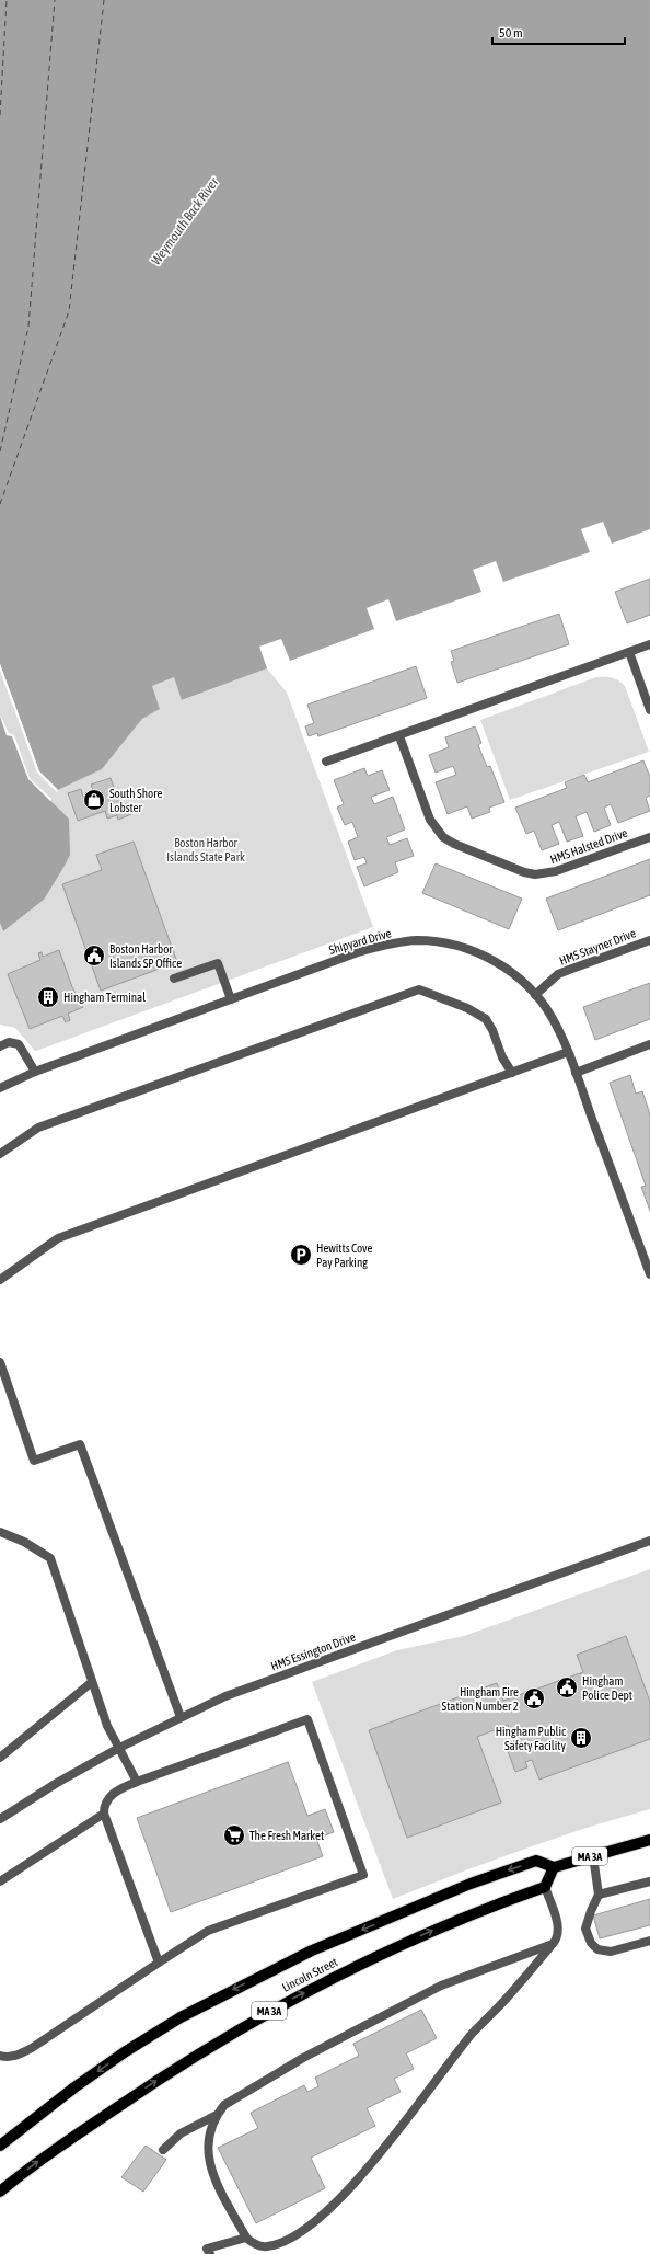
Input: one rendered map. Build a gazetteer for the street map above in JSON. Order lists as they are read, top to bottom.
{
  "streets": {
    "main road": ["MA 3A", "Lincoln Street"],
    "street": [
      "HMS Halsted Drive",
      "Shipyard Drive",
      "HMS Stayner Drive",
      "HMS Essington Drive"
    ]
  },
  "crossings": [
    ["Shipyard Drive", "HMS Stayner Drive"],
    ["MA 3A", "Lincoln Street"]
  ],
  "water": ["Weymouth Back River"],
  "parks": ["Boston Harbor Islands State Park"],
  "places": {
    "shop": ["South Shore Lobster"],
    "public building": ["Boston Harbor Islands SP Office", "Hingham Police Dept", "Hingham Fire Station Number 2"],
    "building": ["Hingham Terminal", "Hingham Public Safety Facility"],
    "parking": ["Hewitts Cove Pay Parking"],
    "supermarket": ["The Fresh Market"]
  },
  "scale_bar": "50 m"
}
